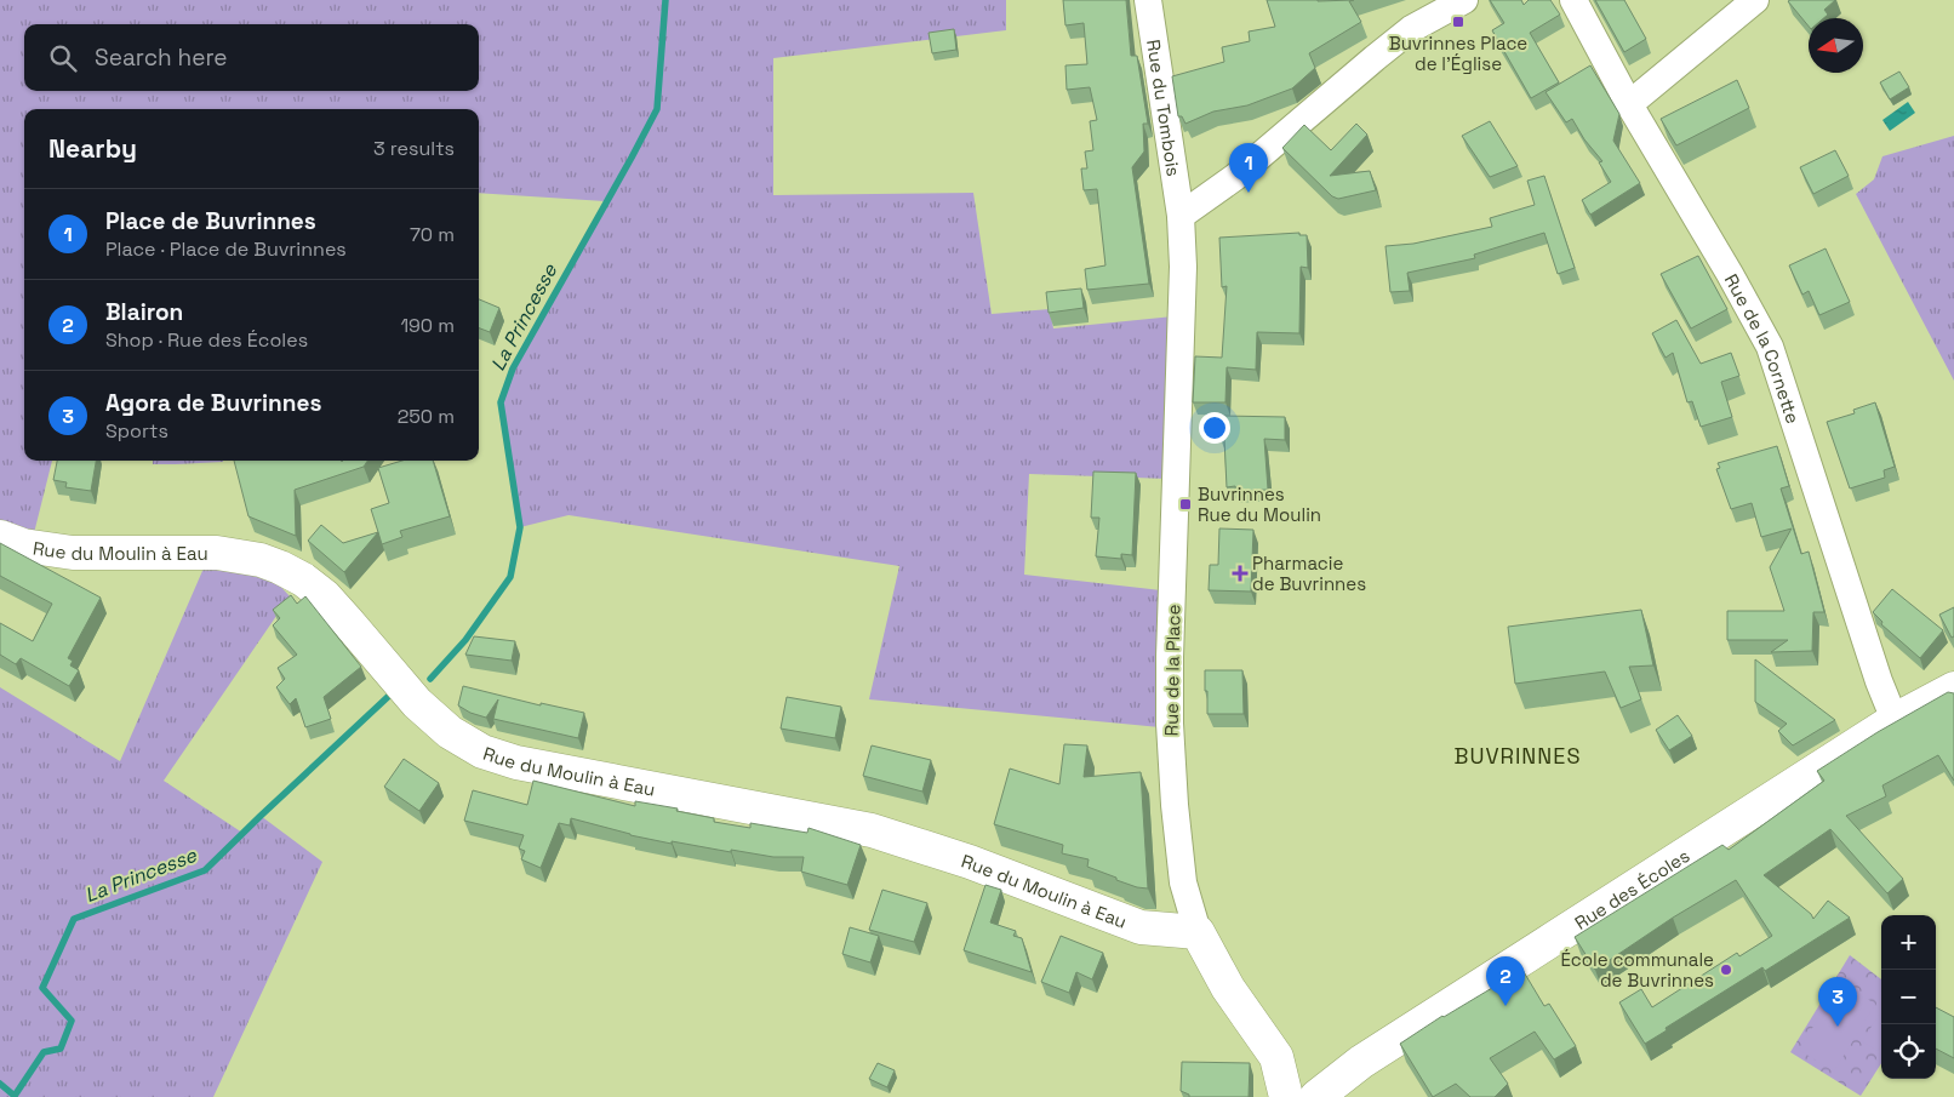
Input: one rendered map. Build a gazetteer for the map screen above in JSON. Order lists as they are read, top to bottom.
{
  "streets": {
    "street": [
      "Rue du Tombois",
      "Rue de la Cornette",
      "Rue du Moulin à Eau",
      "Rue de la Place",
      "Rue des Écoles"
    ]
  },
  "crossings": [
    ["Rue du Tombois", "Rue de la Place"],
    ["Rue de la Cornette", "Rue des Écoles"],
    ["Rue du Moulin à Eau", "Rue de la Place"]
  ],
  "districts": ["BUVRINNES"],
  "water": ["La Princesse"],
  "places": {
    "transit": ["Buvrinnes Place de l'Église", "Buvrinnes Rue du Moulin"],
    "health": ["Pharmacie de Buvrinnes"],
    "other": ["École communale de Buvrinnes"]
  },
  "north": "left",
  "page": {
    "search": "Search here",
    "heading": ["Nearby", "3 results"],
    "pins": ["1", "2", "3"],
    "list": [
      {
        "mark": "1",
        "name": "Place de Buvrinnes",
        "note": "Place · Place de Buvrinnes",
        "value": "70 m"
      },
      {
        "mark": "2",
        "name": "Blairon",
        "note": "Shop · Rue des Écoles",
        "value": "190 m"
      },
      {
        "mark": "3",
        "name": "Agora de Buvrinnes",
        "note": "Sports",
        "value": "250 m"
      }
    ],
    "map_buttons": ["+", "−"]
  }
}
